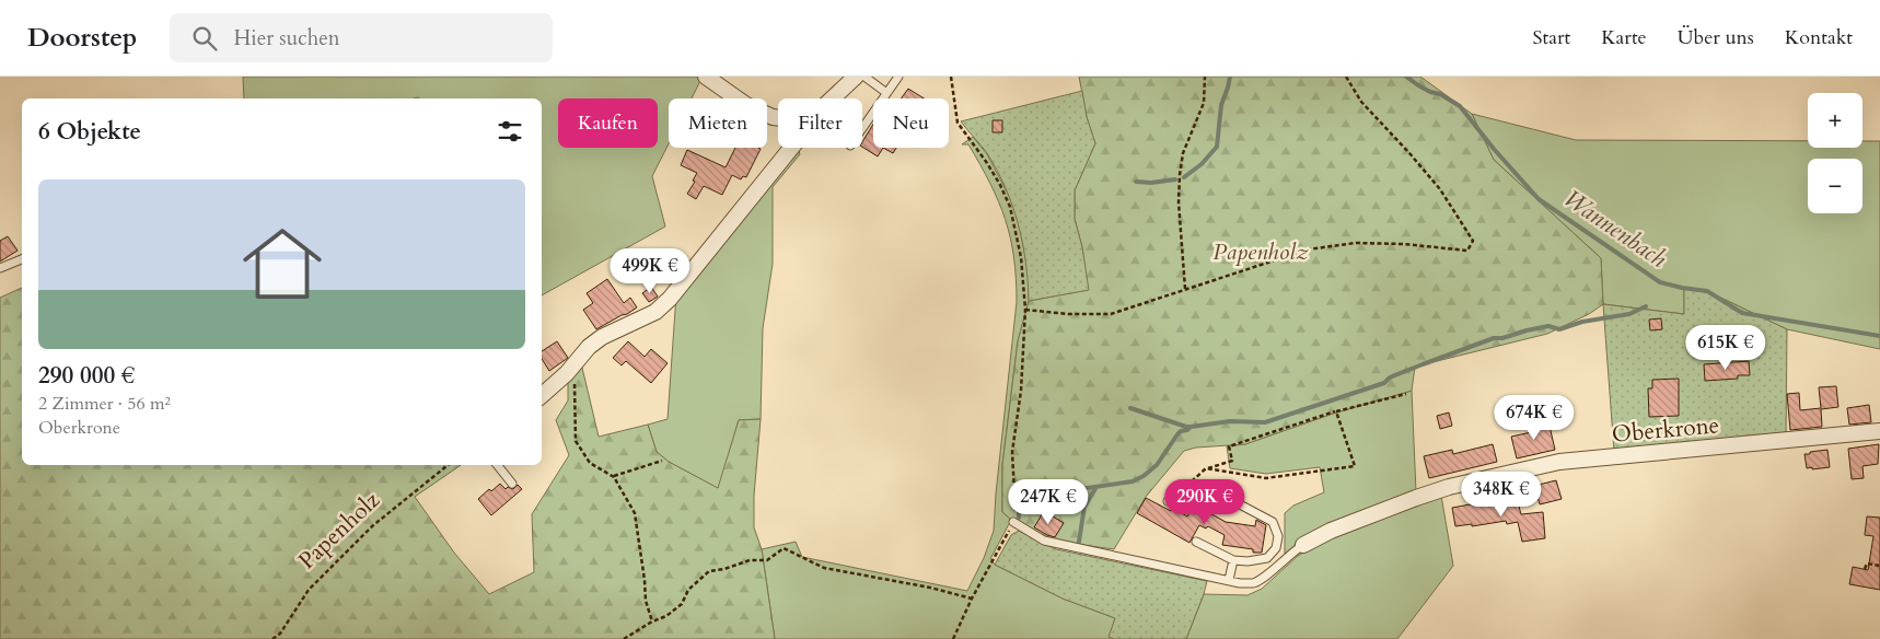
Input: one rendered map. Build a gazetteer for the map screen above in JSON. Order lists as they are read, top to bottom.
{
  "streets": {
    "street": ["Oberkrone"],
    "path": ["Papenholz"]
  },
  "water": ["Wannenbach"],
  "parks": ["Papenholz"],
  "page": {
    "header": "Doorstep",
    "search": "Hier suchen",
    "nav": [
      "Start",
      "Karte",
      "Über uns",
      "Kontakt"
    ],
    "map_buttons": ["+", "−"],
    "chip": [
      "Kaufen",
      "Mieten",
      "Filter",
      "Neu"
    ],
    "heading": "6 Objekte",
    "list": [
      {
        "name": "290 000 €",
        "note": "2 Zimmer · 56 m² · Oberkrone"
      }
    ],
    "price": [
      "499K €",
      "615K €",
      "674K €",
      "348K €",
      "247K €",
      "290K €"
    ]
  }
}
